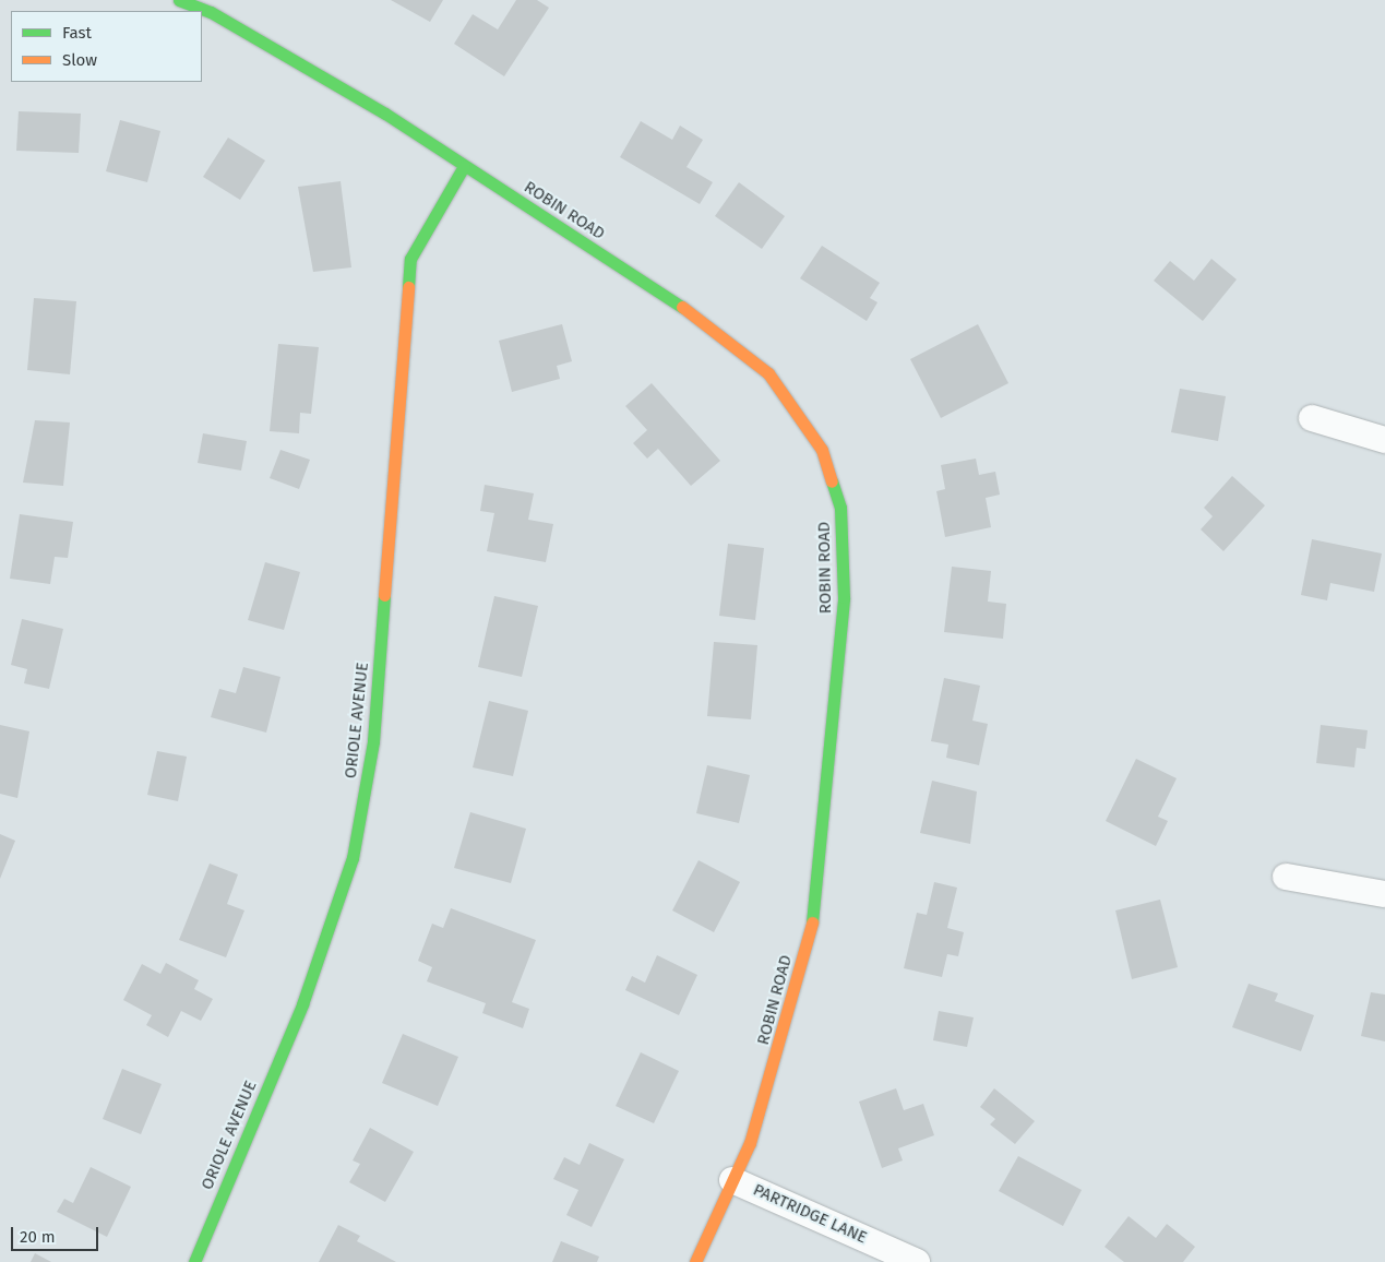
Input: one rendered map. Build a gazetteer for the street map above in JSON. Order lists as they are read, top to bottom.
{
  "streets": {
    "street": ["ROBIN ROAD", "ORIOLE AVENUE", "PARTRIDGE LANE"]
  },
  "crossings": [
    ["ROBIN ROAD", "ORIOLE AVENUE"],
    ["ROBIN ROAD", "PARTRIDGE LANE"]
  ],
  "legend": ["Fast", "Slow"],
  "scale_bar": "20 m"
}
